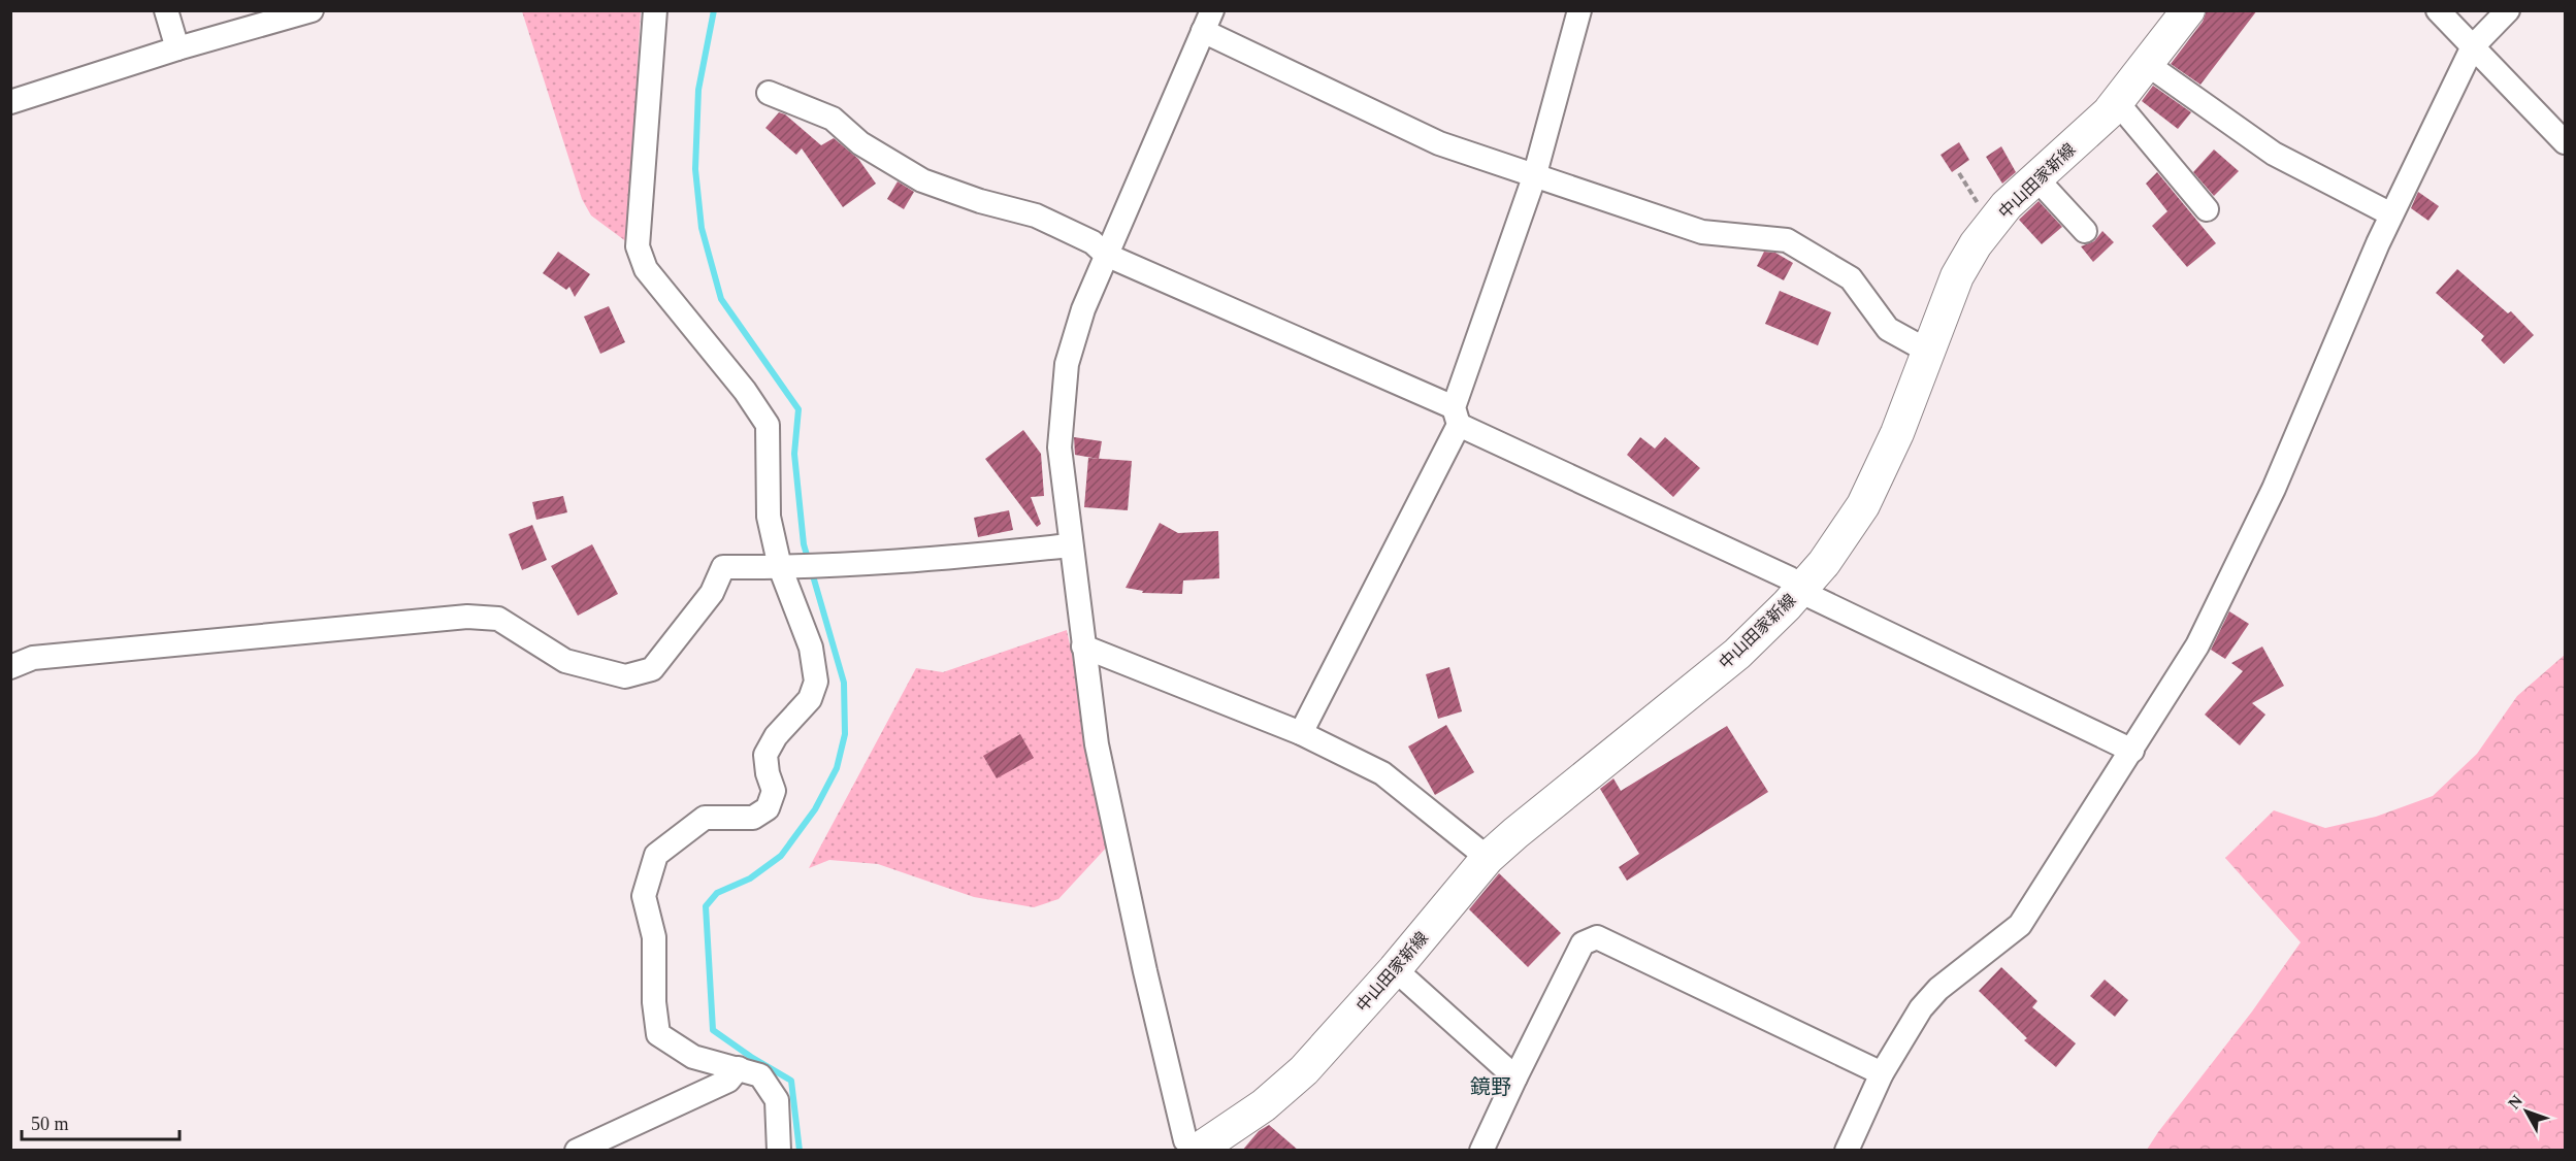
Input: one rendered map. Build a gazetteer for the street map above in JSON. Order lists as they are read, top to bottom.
{
  "streets": {
    "main road": ["中山田家新線"]
  },
  "districts": ["鏡野"],
  "scale_bar": "50 m",
  "north": "top left"
}
